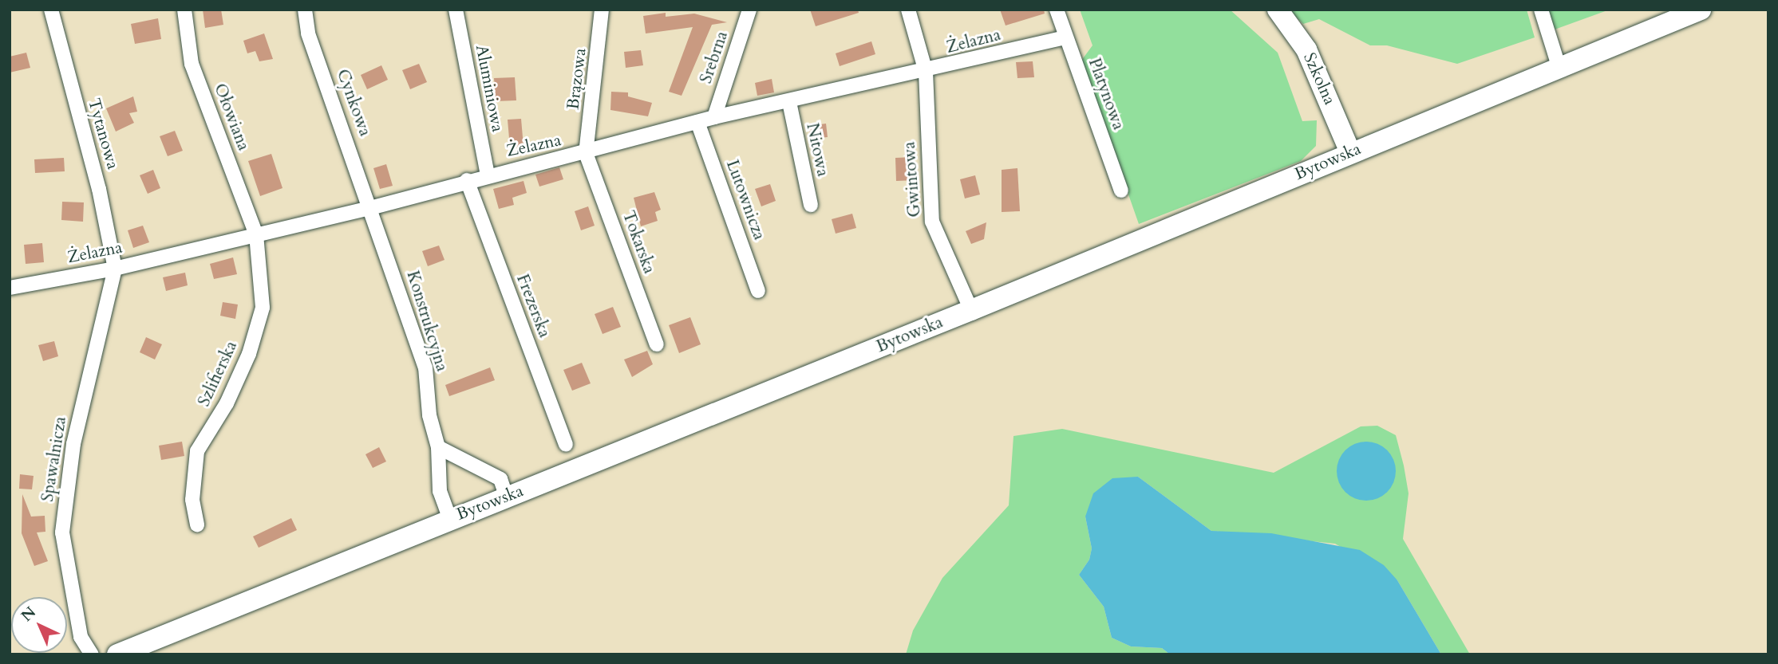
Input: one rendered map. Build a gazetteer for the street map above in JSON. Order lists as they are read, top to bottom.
{
  "streets": {
    "main road": ["Szkolna", "Bytowska"],
    "street": [
      "Żelazna",
      "Srebrna",
      "Brązowa",
      "Aluminiowa",
      "Platynowa",
      "Cynkowa",
      "Ołowiana",
      "Tytanowa",
      "Nitowa",
      "Gwintowa",
      "Lutownicza",
      "Tokarska",
      "Frezerska",
      "Konstrukcyjna",
      "Szlifierska",
      "Spawalnicza"
    ]
  },
  "crossings": [
    ["Żelazna", "Srebrna"],
    ["Żelazna", "Brązowa"],
    ["Żelazna", "Aluminiowa"],
    ["Żelazna", "Platynowa"],
    ["Żelazna", "Cynkowa"],
    ["Żelazna", "Ołowiana"],
    ["Żelazna", "Tytanowa"],
    ["Żelazna", "Nitowa"],
    ["Żelazna", "Gwintowa"],
    ["Żelazna", "Lutownicza"],
    ["Żelazna", "Tokarska"],
    ["Żelazna", "Frezerska"],
    ["Żelazna", "Konstrukcyjna"],
    ["Żelazna", "Szlifierska"],
    ["Żelazna", "Spawalnicza"],
    ["Brązowa", "Tokarska"],
    ["Szkolna", "Bytowska"],
    ["Cynkowa", "Konstrukcyjna"],
    ["Ołowiana", "Szlifierska"],
    ["Tytanowa", "Spawalnicza"],
    ["Bytowska", "Gwintowa"],
    ["Bytowska", "Konstrukcyjna"]
  ],
  "north": "top left"
}
